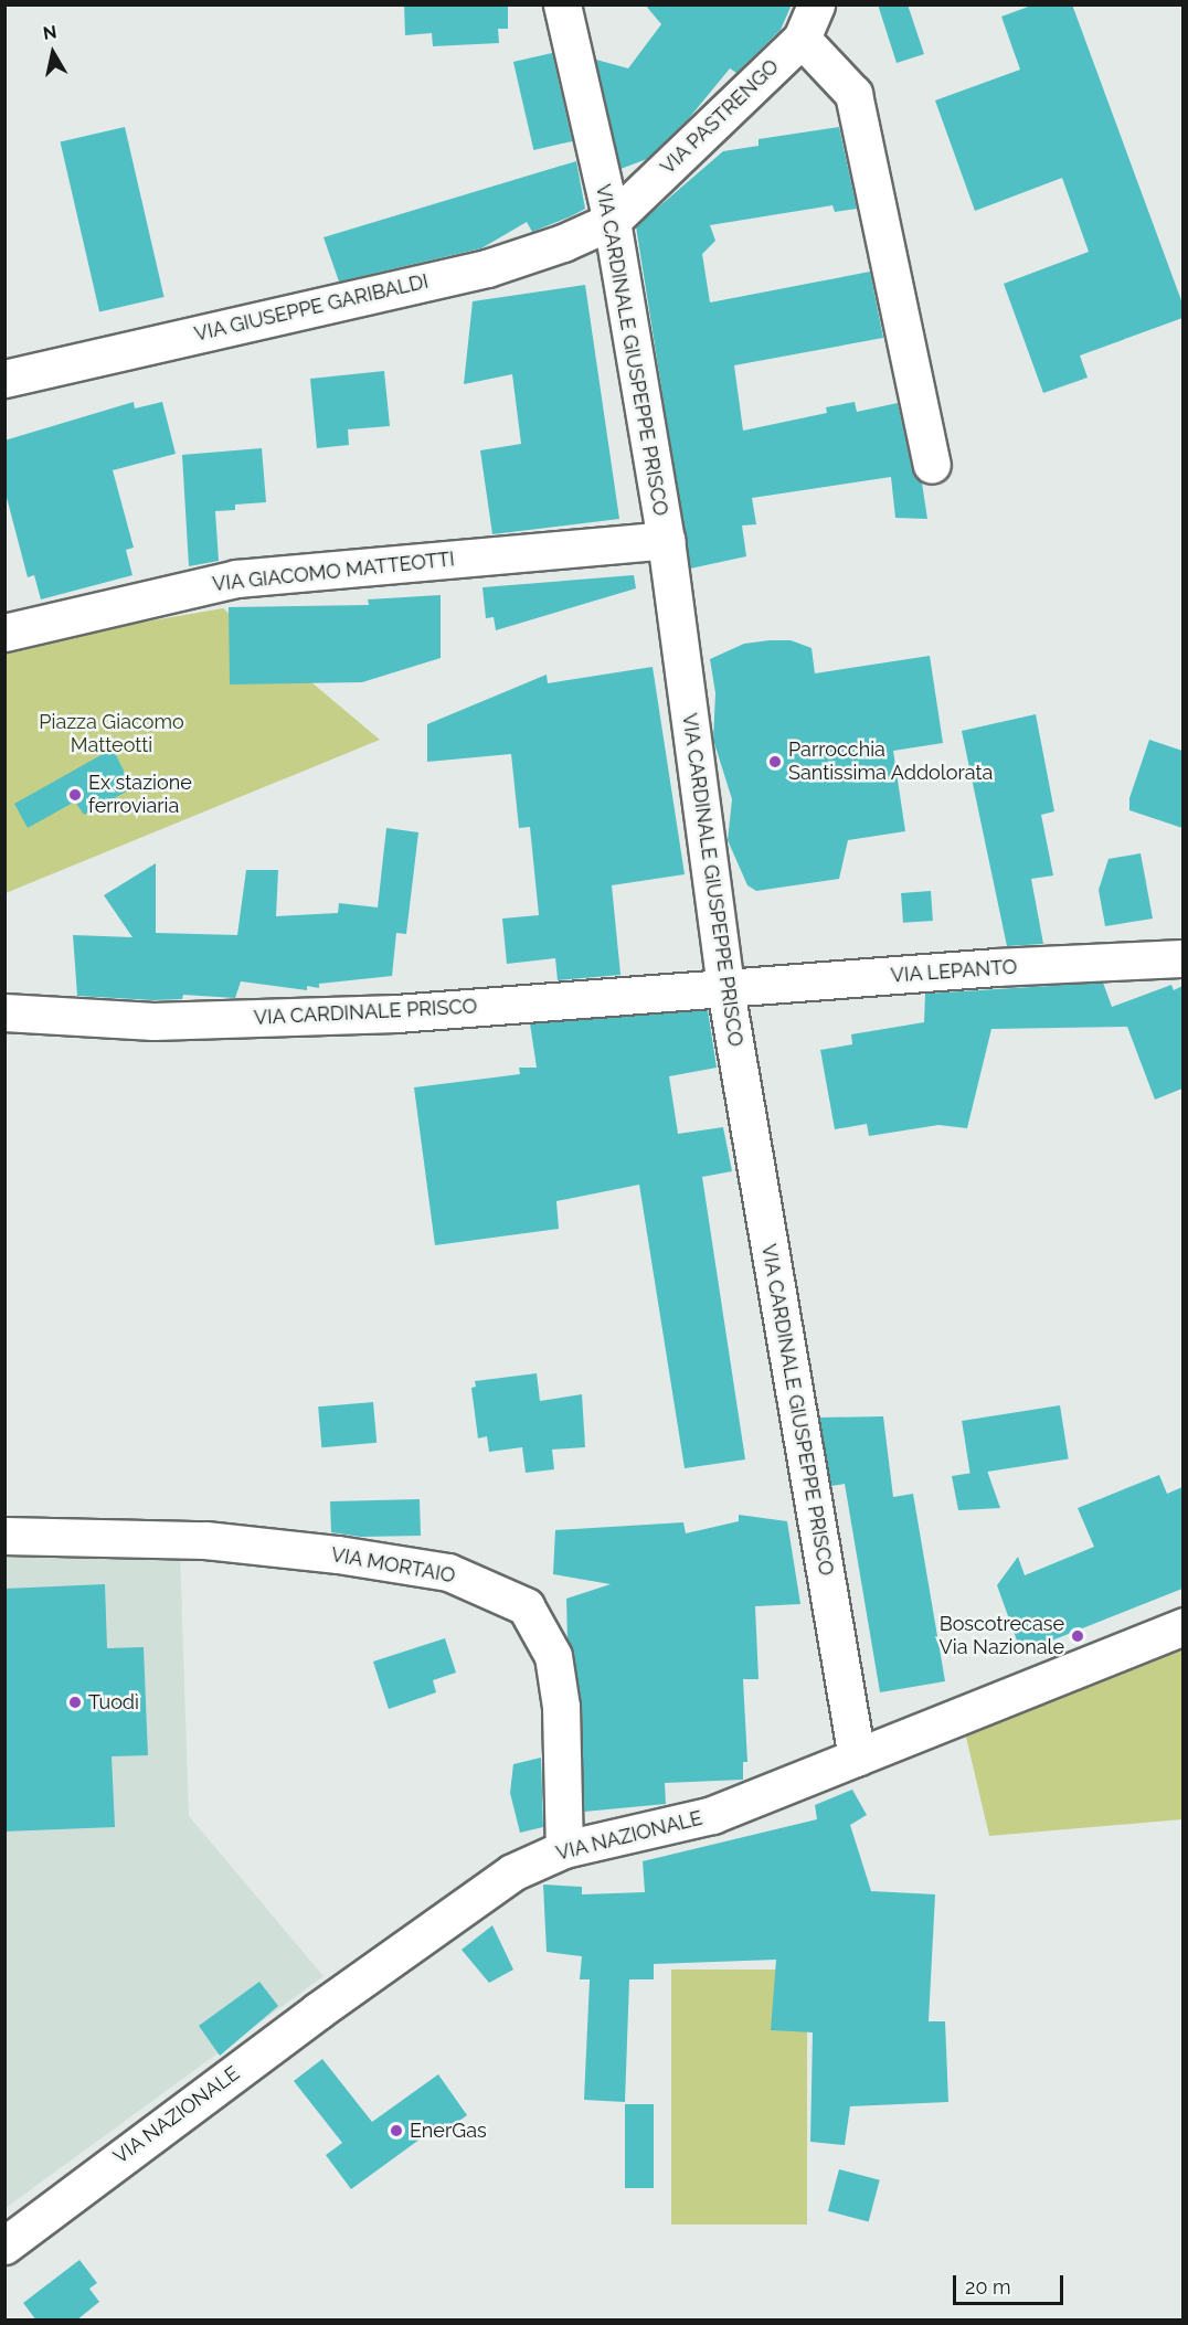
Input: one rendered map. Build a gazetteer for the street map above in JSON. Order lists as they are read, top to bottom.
{
  "streets": {
    "street": [
      "VIA PASTRENGO",
      "VIA GIUSEPPE GARIBALDI",
      "VIA CARDINALE GIUSPEPPE PRISCO",
      "VIA GIACOMO MATTEOTTI",
      "VIA LEPANTO",
      "VIA CARDINALE PRISCO",
      "VIA MORTAIO",
      "VIA NAZIONALE"
    ]
  },
  "crossings": [
    ["VIA PASTRENGO", "VIA GIUSEPPE GARIBALDI"],
    ["VIA PASTRENGO", "VIA CARDINALE GIUSPEPPE PRISCO"],
    ["VIA GIUSEPPE GARIBALDI", "VIA CARDINALE GIUSPEPPE PRISCO"],
    ["VIA CARDINALE GIUSPEPPE PRISCO", "VIA GIACOMO MATTEOTTI"],
    ["VIA CARDINALE GIUSPEPPE PRISCO", "VIA LEPANTO"],
    ["VIA CARDINALE GIUSPEPPE PRISCO", "VIA CARDINALE PRISCO"],
    ["VIA CARDINALE GIUSPEPPE PRISCO", "VIA NAZIONALE"],
    ["VIA LEPANTO", "VIA CARDINALE PRISCO"],
    ["VIA MORTAIO", "VIA NAZIONALE"]
  ],
  "parks": ["Piazza Giacomo Matteotti"],
  "places": [
    "Parrocchia Santissima Addolorata",
    "Ex stazione ferroviaria",
    "Boscotrecase Via Nazionale",
    "Tuodì",
    "EnerGas"
  ],
  "scale_bar": "20 m",
  "north": "top"
}
